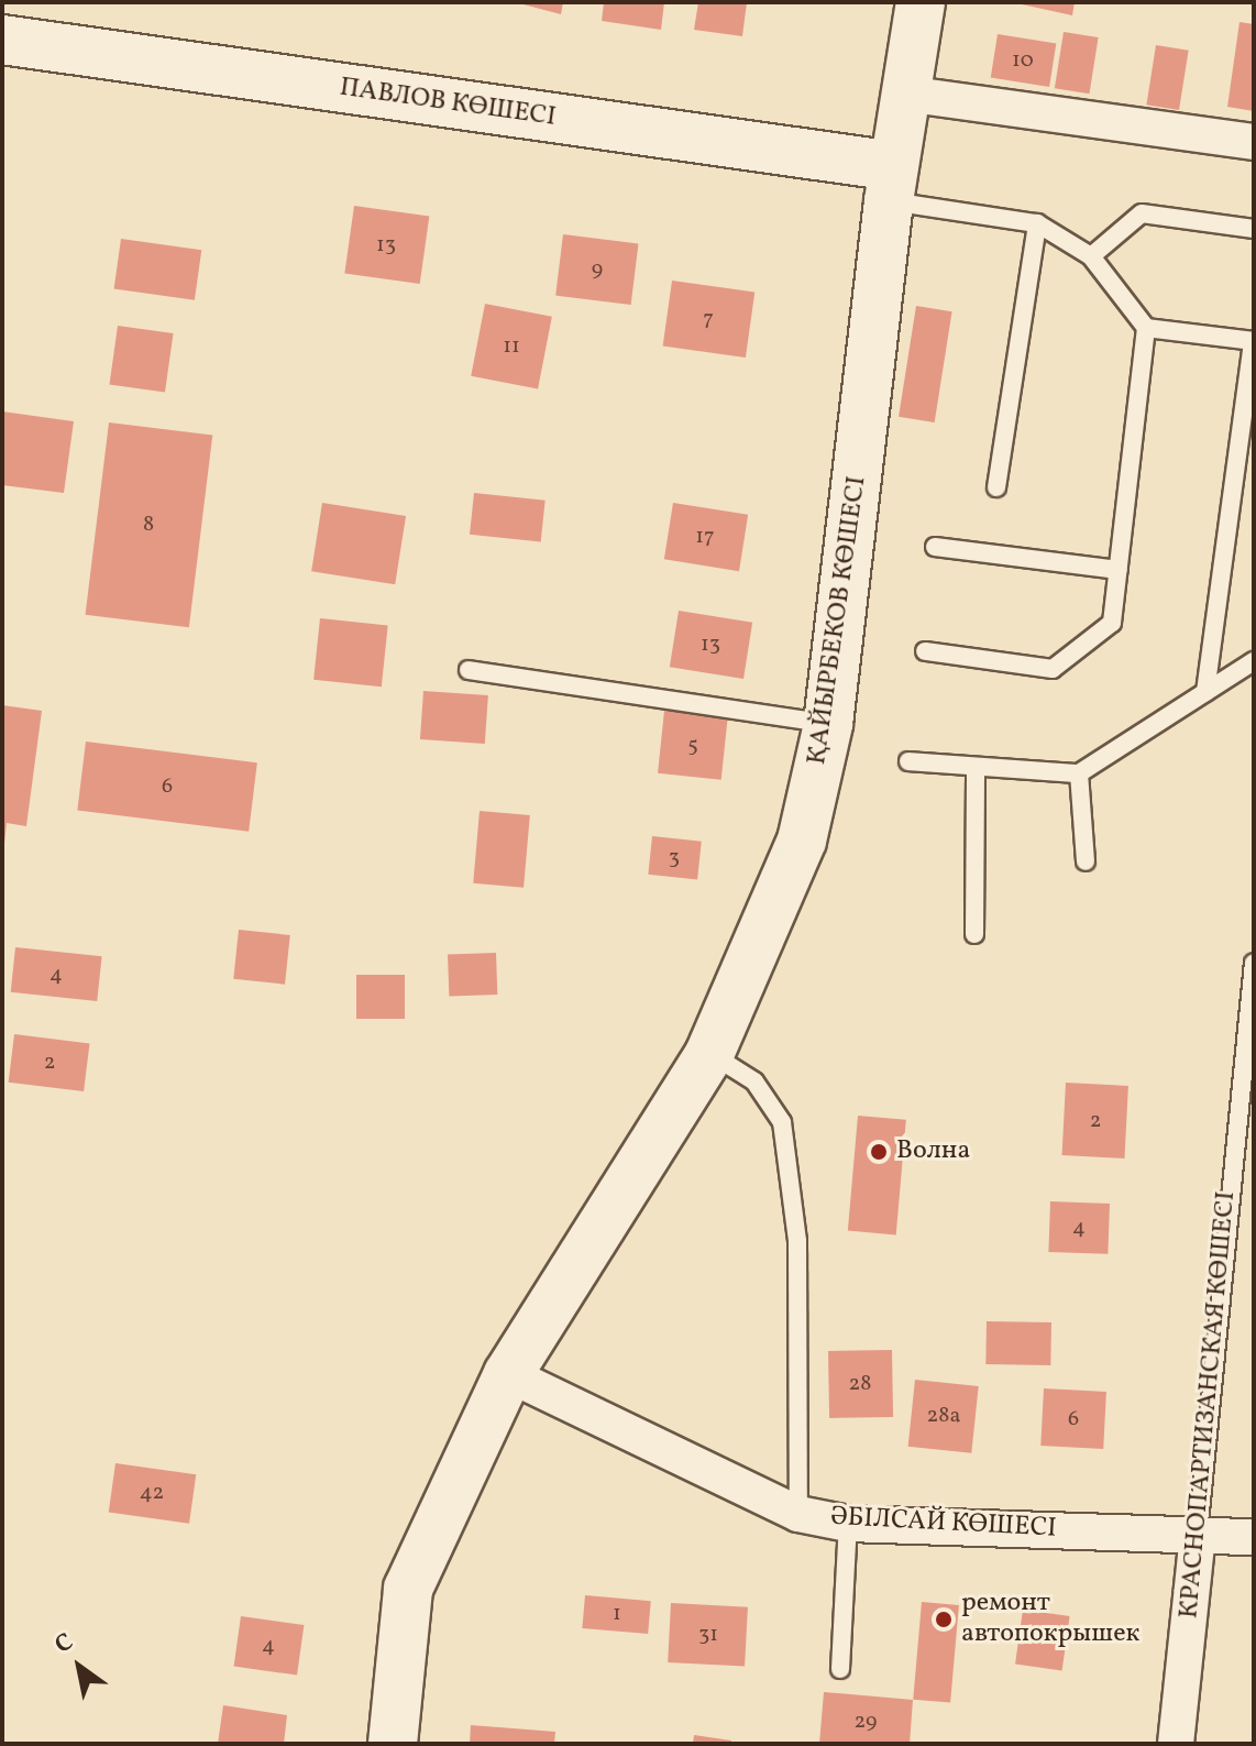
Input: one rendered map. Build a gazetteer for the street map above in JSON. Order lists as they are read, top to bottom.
{
  "streets": {
    "main road": ["ПАВЛОВ КӨШЕСІ", "ҚАЙЫРБЕКОВ КӨШЕСІ"],
    "street": ["КРАСНОПАРТИЗАНСКАЯ КӨШЕСІ", "ӘБІЛСАЙ КӨШЕСІ"]
  },
  "crossings": [
    ["ПАВЛОВ КӨШЕСІ", "ҚАЙЫРБЕКОВ КӨШЕСІ"],
    ["ҚАЙЫРБЕКОВ КӨШЕСІ", "ӘБІЛСАЙ КӨШЕСІ"],
    ["КРАСНОПАРТИЗАНСКАЯ КӨШЕСІ", "ӘБІЛСАЙ КӨШЕСІ"]
  ],
  "places": ["Волна", "ремонт автопокрышек"],
  "house_numbers": [
    "10",
    "13",
    "9",
    "7",
    "11",
    "8",
    "17",
    "13",
    "5",
    "6",
    "3",
    "4",
    "2",
    "2",
    "4",
    "28",
    "28а",
    "6",
    "42",
    "1",
    "31",
    "4",
    "29"
  ],
  "north": "top left"
}
